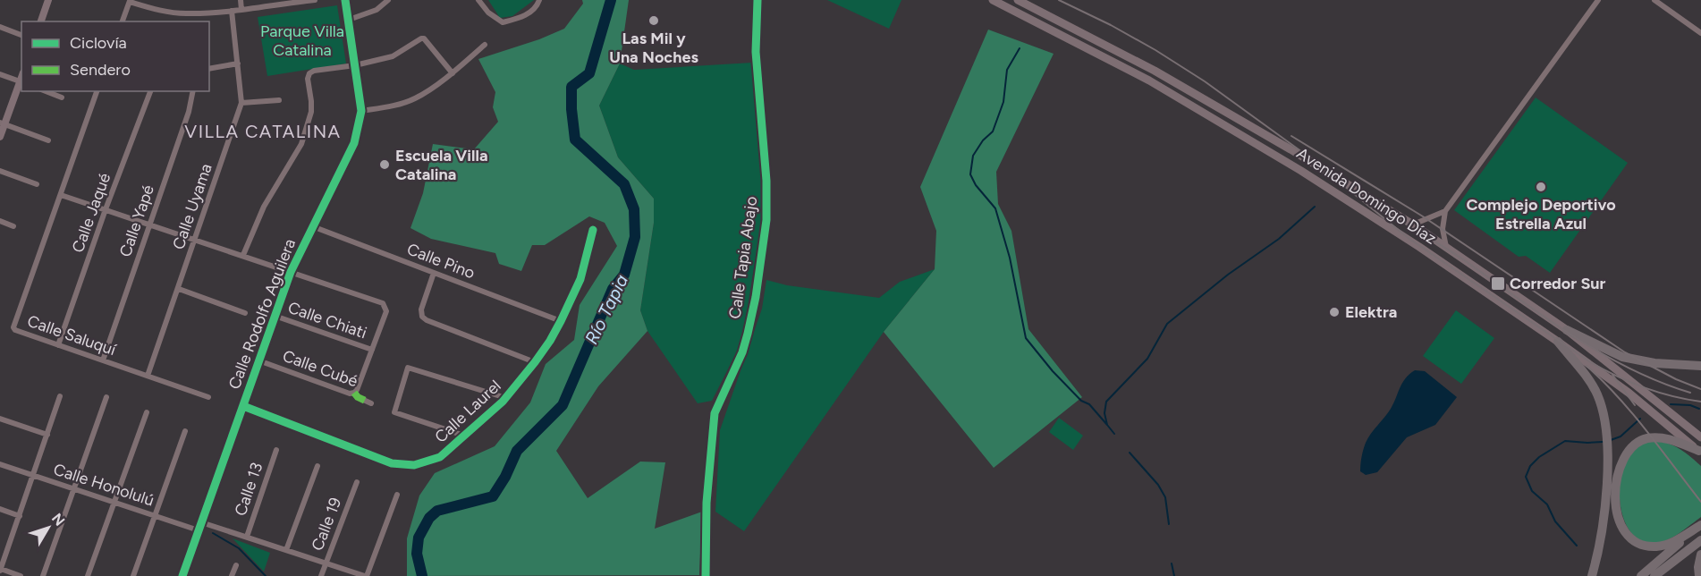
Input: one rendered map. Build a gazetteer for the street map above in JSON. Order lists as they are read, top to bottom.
{
  "streets": {
    "main road": ["Avenida Domingo Díaz"],
    "street": [
      "Calle Uyama",
      "Calle Jaqué",
      "Calle Yapé",
      "Calle Tapia Abajo",
      "Calle Pino",
      "Calle Rodolfo Aguilera",
      "Calle Chiati",
      "Calle Saluquí",
      "Calle Cubé",
      "Calle Laurel",
      "Calle Honolulú",
      "Calle 13",
      "Calle 19"
    ]
  },
  "crossings": [
    ["Calle Uyama", "Calle Saluquí"],
    ["Calle Jaqué", "Calle Saluquí"],
    ["Calle Yapé", "Calle Saluquí"],
    ["Calle Pino", "Calle Rodolfo Aguilera"],
    ["Calle Pino", "Calle Laurel"],
    ["Calle Rodolfo Aguilera", "Calle Chiati"],
    ["Calle Rodolfo Aguilera", "Calle Cubé"],
    ["Calle Rodolfo Aguilera", "Calle Laurel"],
    ["Calle Rodolfo Aguilera", "Calle Honolulú"],
    ["Calle Honolulú", "Calle 13"],
    ["Calle Honolulú", "Calle 19"]
  ],
  "districts": ["VILLA CATALINA"],
  "water": ["Río Tapia"],
  "parks": ["Parque Villa Catalina"],
  "places": {
    "other": [
      "Las Mil y Una Noches",
      "Escuela Villa Catalina",
      "Complejo Deportivo Estrella Azul",
      "Elektra"
    ],
    "transit": ["Corredor Sur"]
  },
  "legend": ["Ciclovía", "Sendero"],
  "north": "top right"
}
